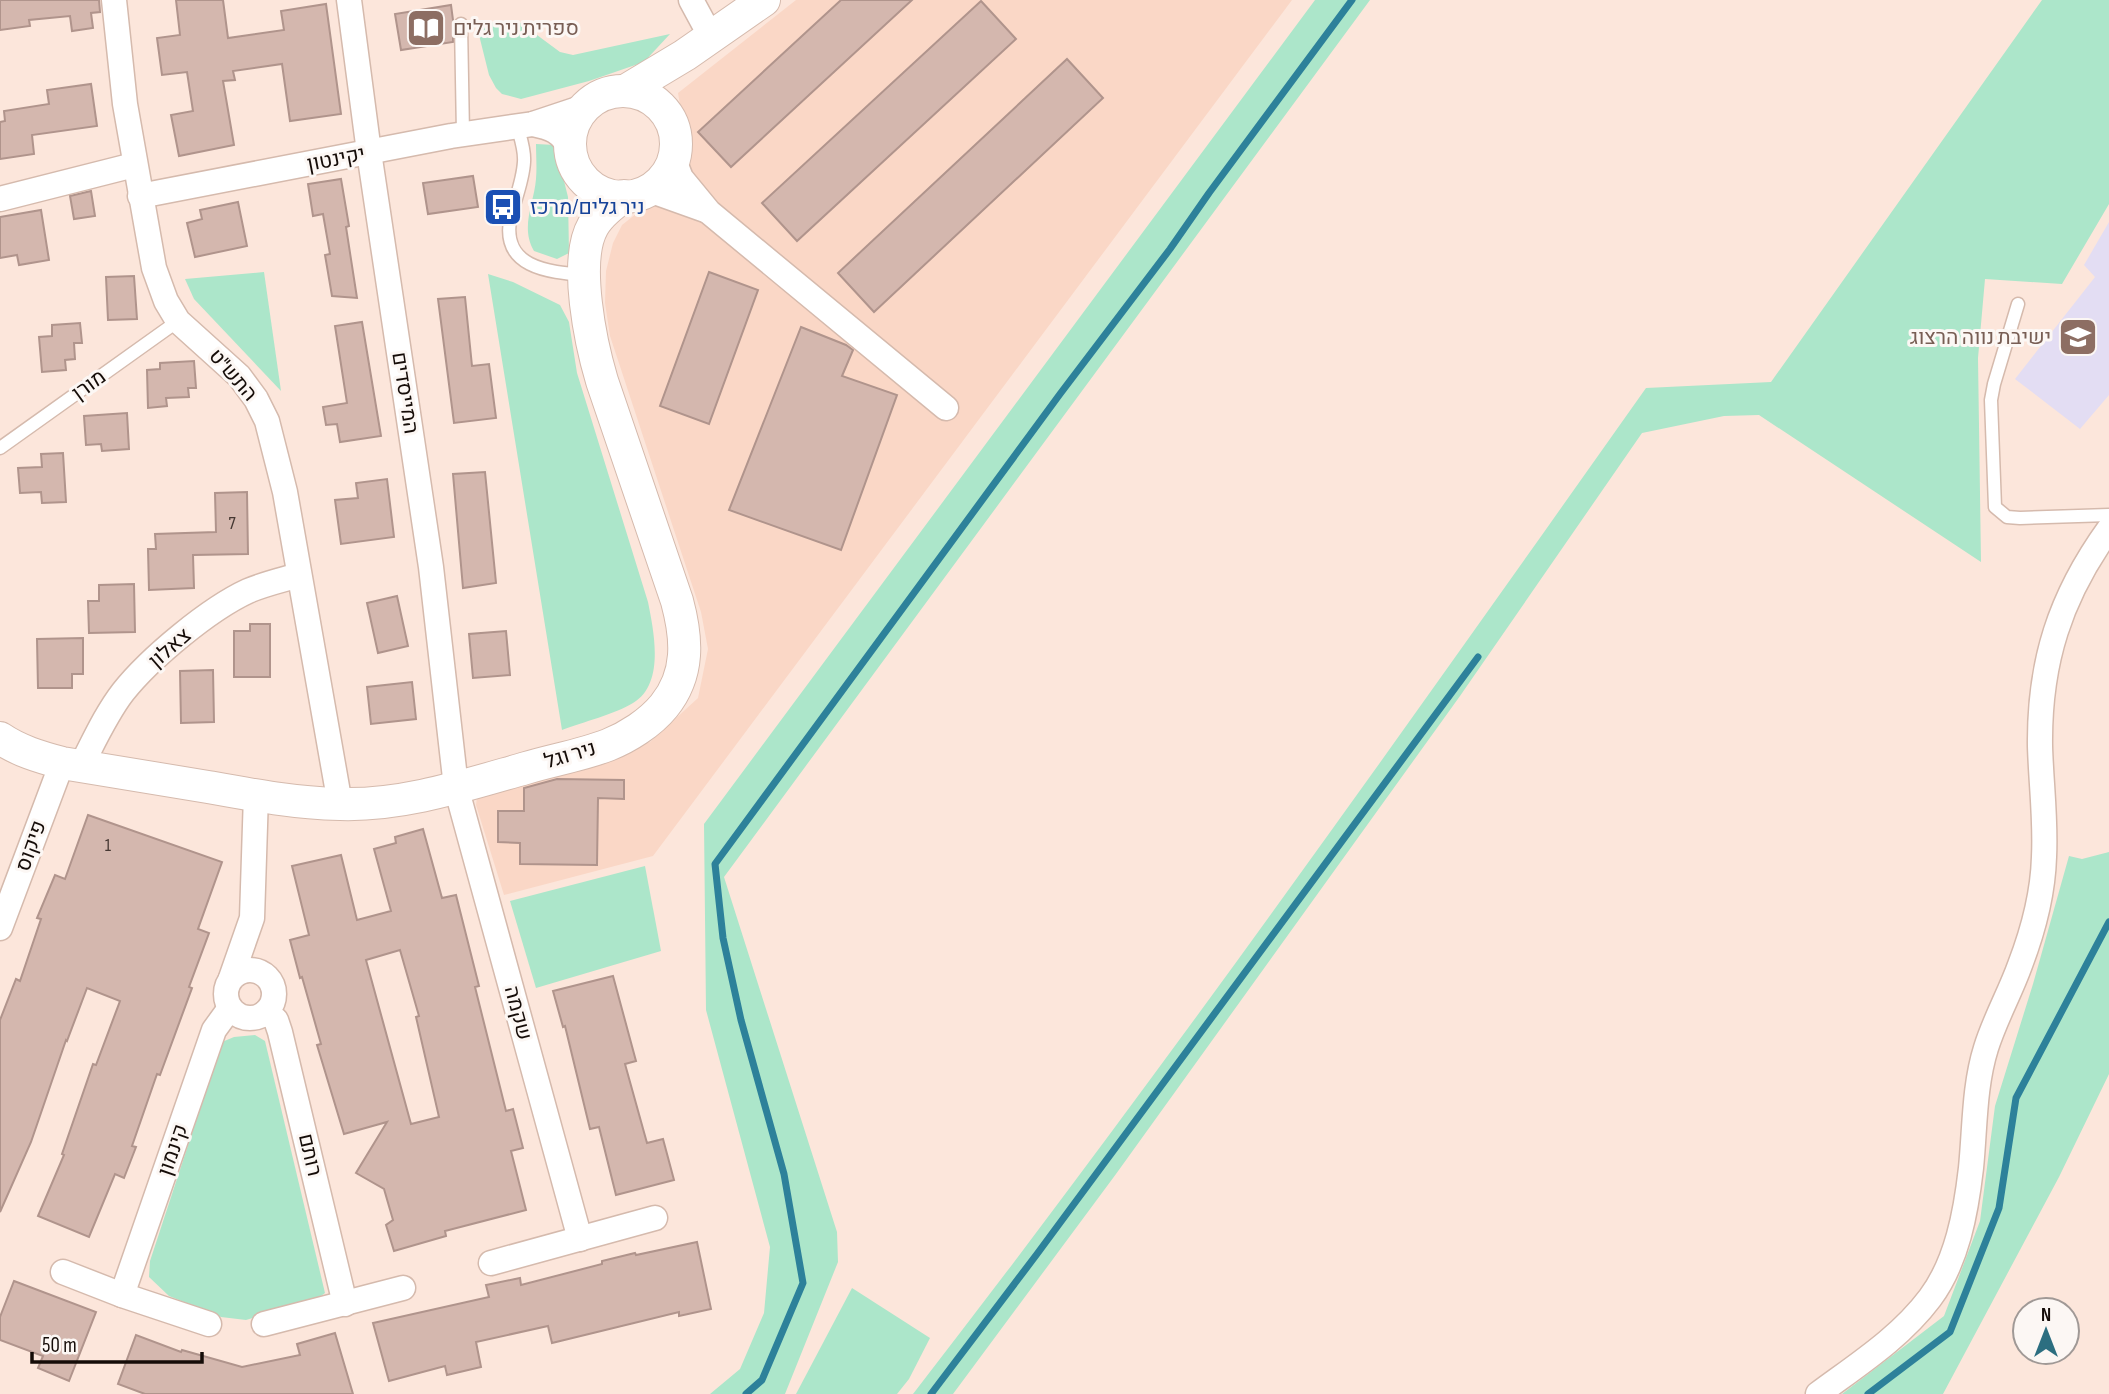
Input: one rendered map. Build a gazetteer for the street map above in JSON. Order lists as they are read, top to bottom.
{
  "streets": {
    "street": [
      "יקינטון",
      "התש\"ט",
      "המייסדים",
      "צאלון",
      "ניר וגל",
      "פיקוס",
      "שקמה",
      "קינמון",
      "רותם"
    ],
    "lane": ["מורן"]
  },
  "crossings": [
    ["יקינטון", "התש\"ט"],
    ["יקינטון", "המייסדים"],
    ["יקינטון", "ניר וגל"],
    ["התש\"ט", "מורן"],
    ["התש\"ט", "צאלון"],
    ["התש\"ט", "ניר וגל"],
    ["המייסדים", "ניר וגל"],
    ["המייסדים", "שקמה"],
    ["צאלון", "ניר וגל"],
    ["צאלון", "פיקוס"],
    ["ניר וגל", "פיקוס"],
    ["ניר וגל", "שקמה"],
    ["קינמון", "רותם"]
  ],
  "places": {
    "library": ["ספרית ניר גלים"],
    "bus stop": ["ניר גלים/מרכז"],
    "school or university": ["ישיבת נווה הרצוג"]
  },
  "house_numbers": ["7", "1"],
  "scale_bar": "50 m",
  "north": "top"
}
